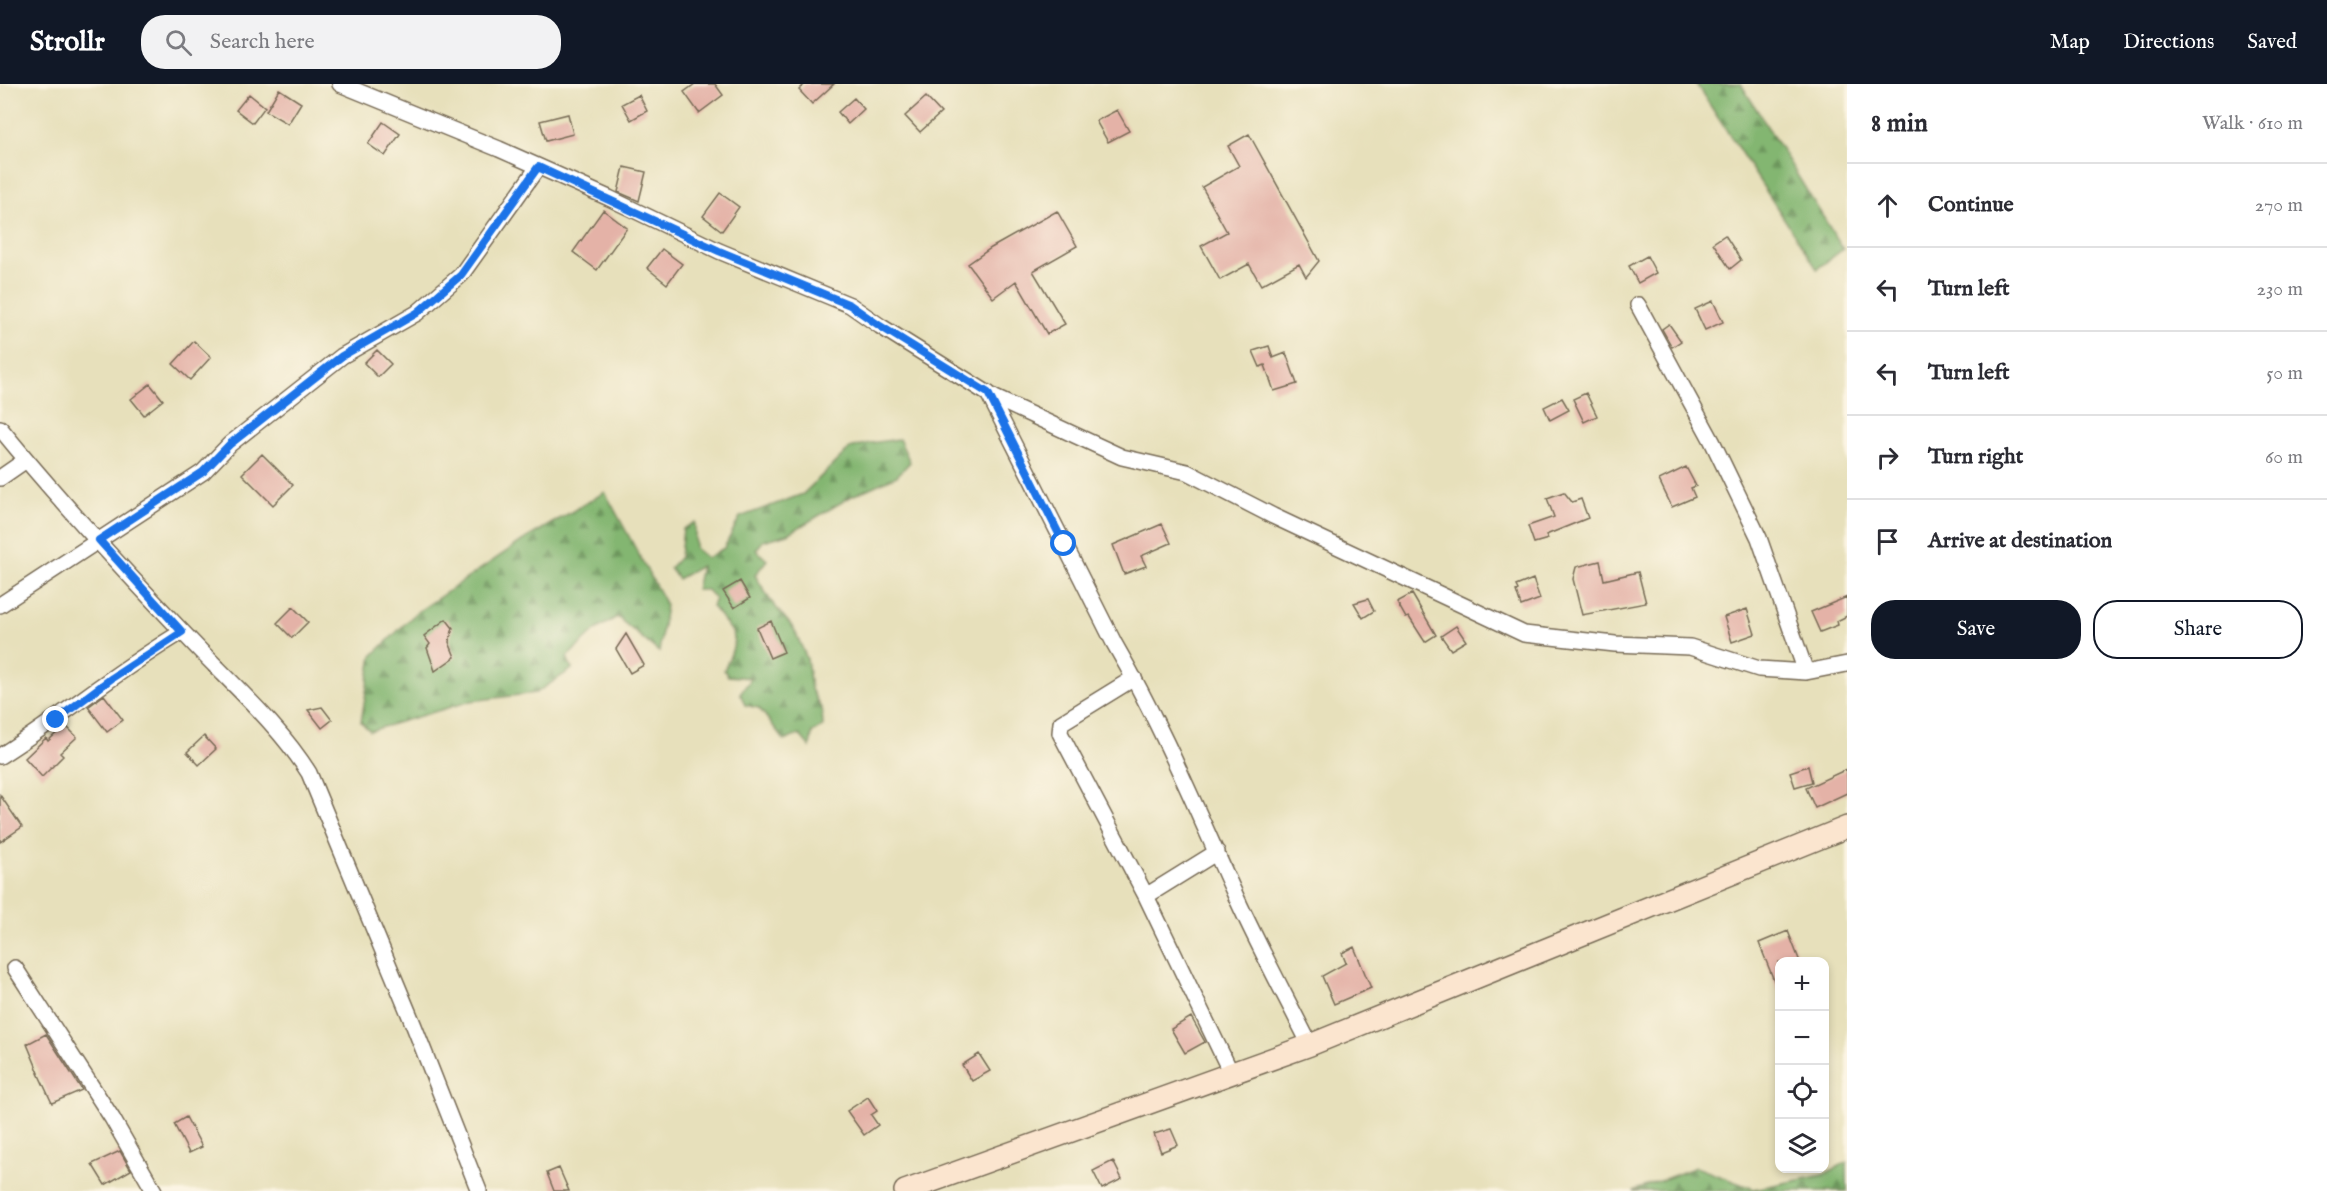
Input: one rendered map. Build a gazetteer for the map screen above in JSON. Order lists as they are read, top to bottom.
{
  "page": {
    "header": "Strollr",
    "search": "Search here",
    "nav": ["Map", "Directions", "Saved"],
    "heading": ["8 min", "Walk · 610 m"],
    "list": [
      ["Continue", "270 m"],
      ["Turn left", "230 m"],
      ["Turn left", "50 m"],
      ["Turn right", "60 m"],
      "Arrive at destination"
    ],
    "buttons": ["Save", "Share"],
    "map_buttons": ["+", "−"]
  }
}
